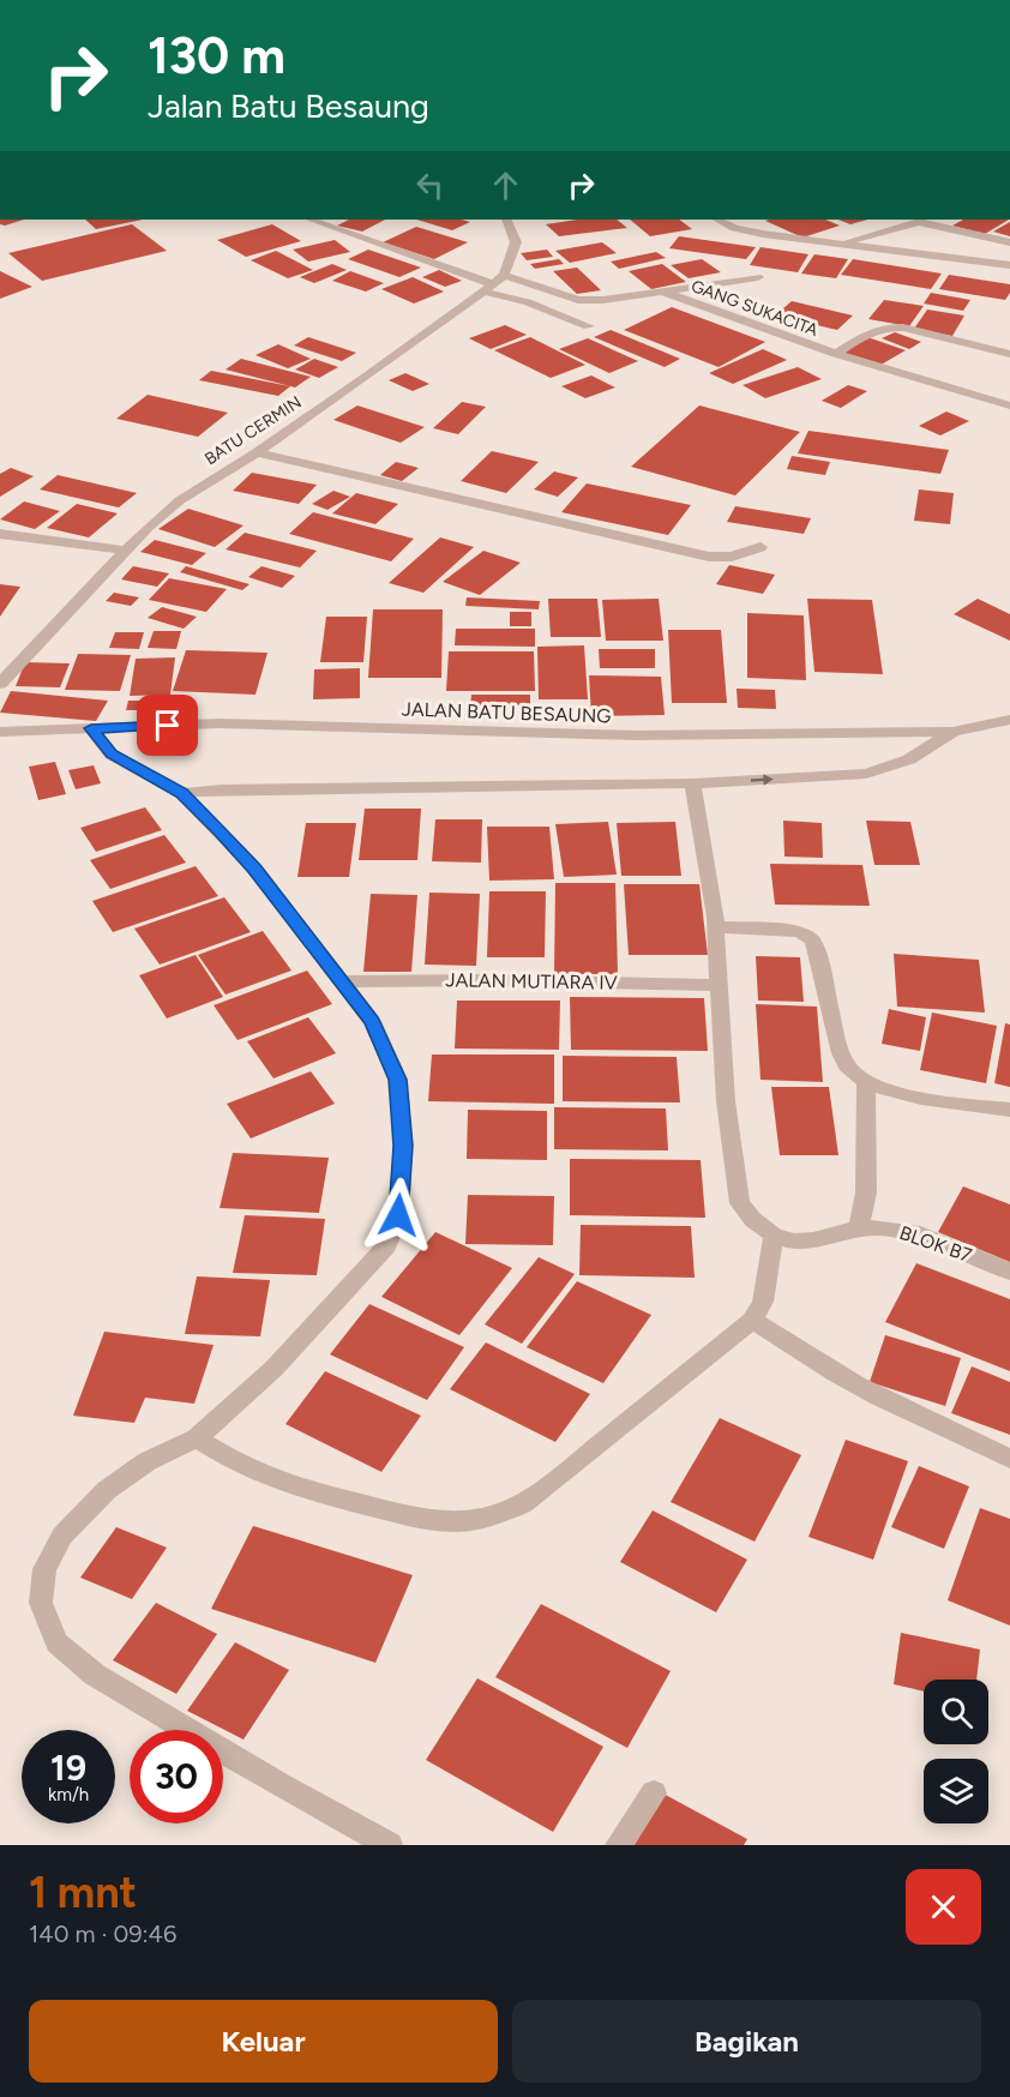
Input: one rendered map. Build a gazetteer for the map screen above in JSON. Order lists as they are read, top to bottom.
{
  "streets": {
    "street": [
      "GANG SUKACITA",
      "BATU CERMIN",
      "JALAN BATU BESAUNG",
      "JALAN MUTIARA IV",
      "BLOK B7"
    ]
  },
  "crossings": [
    ["GANG SUKACITA", "BATU CERMIN"]
  ],
  "page": {
    "turn": ["130 m", "Jalan Batu Besaung"],
    "speed": "19 km/h",
    "limit": "30",
    "heading": ["1 mnt", "140 m · 09:46"],
    "buttons": ["Keluar", "Bagikan"]
  }
}
